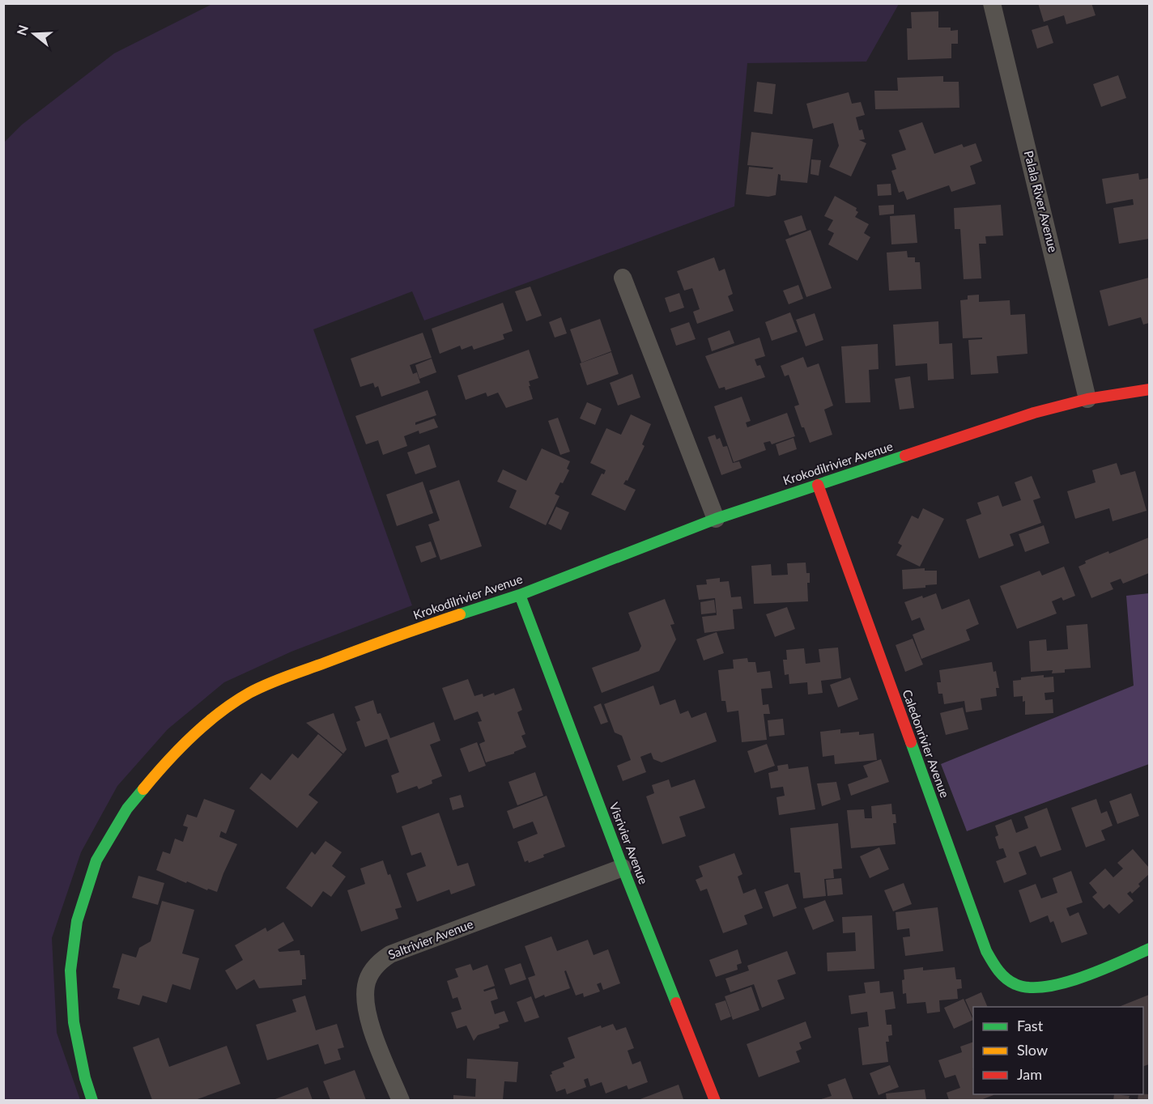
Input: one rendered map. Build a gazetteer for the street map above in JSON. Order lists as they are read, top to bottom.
{
  "streets": {
    "street": [
      "Palala River Avenue",
      "Krokodilrivier Avenue",
      "Caledonrivier Avenue",
      "Visrivier Avenue",
      "Saltrivier Avenue"
    ]
  },
  "crossings": [
    ["Palala River Avenue", "Krokodilrivier Avenue"],
    ["Krokodilrivier Avenue", "Caledonrivier Avenue"],
    ["Krokodilrivier Avenue", "Visrivier Avenue"],
    ["Visrivier Avenue", "Saltrivier Avenue"]
  ],
  "legend": ["Fast", "Slow", "Jam"],
  "north": "left"
}
